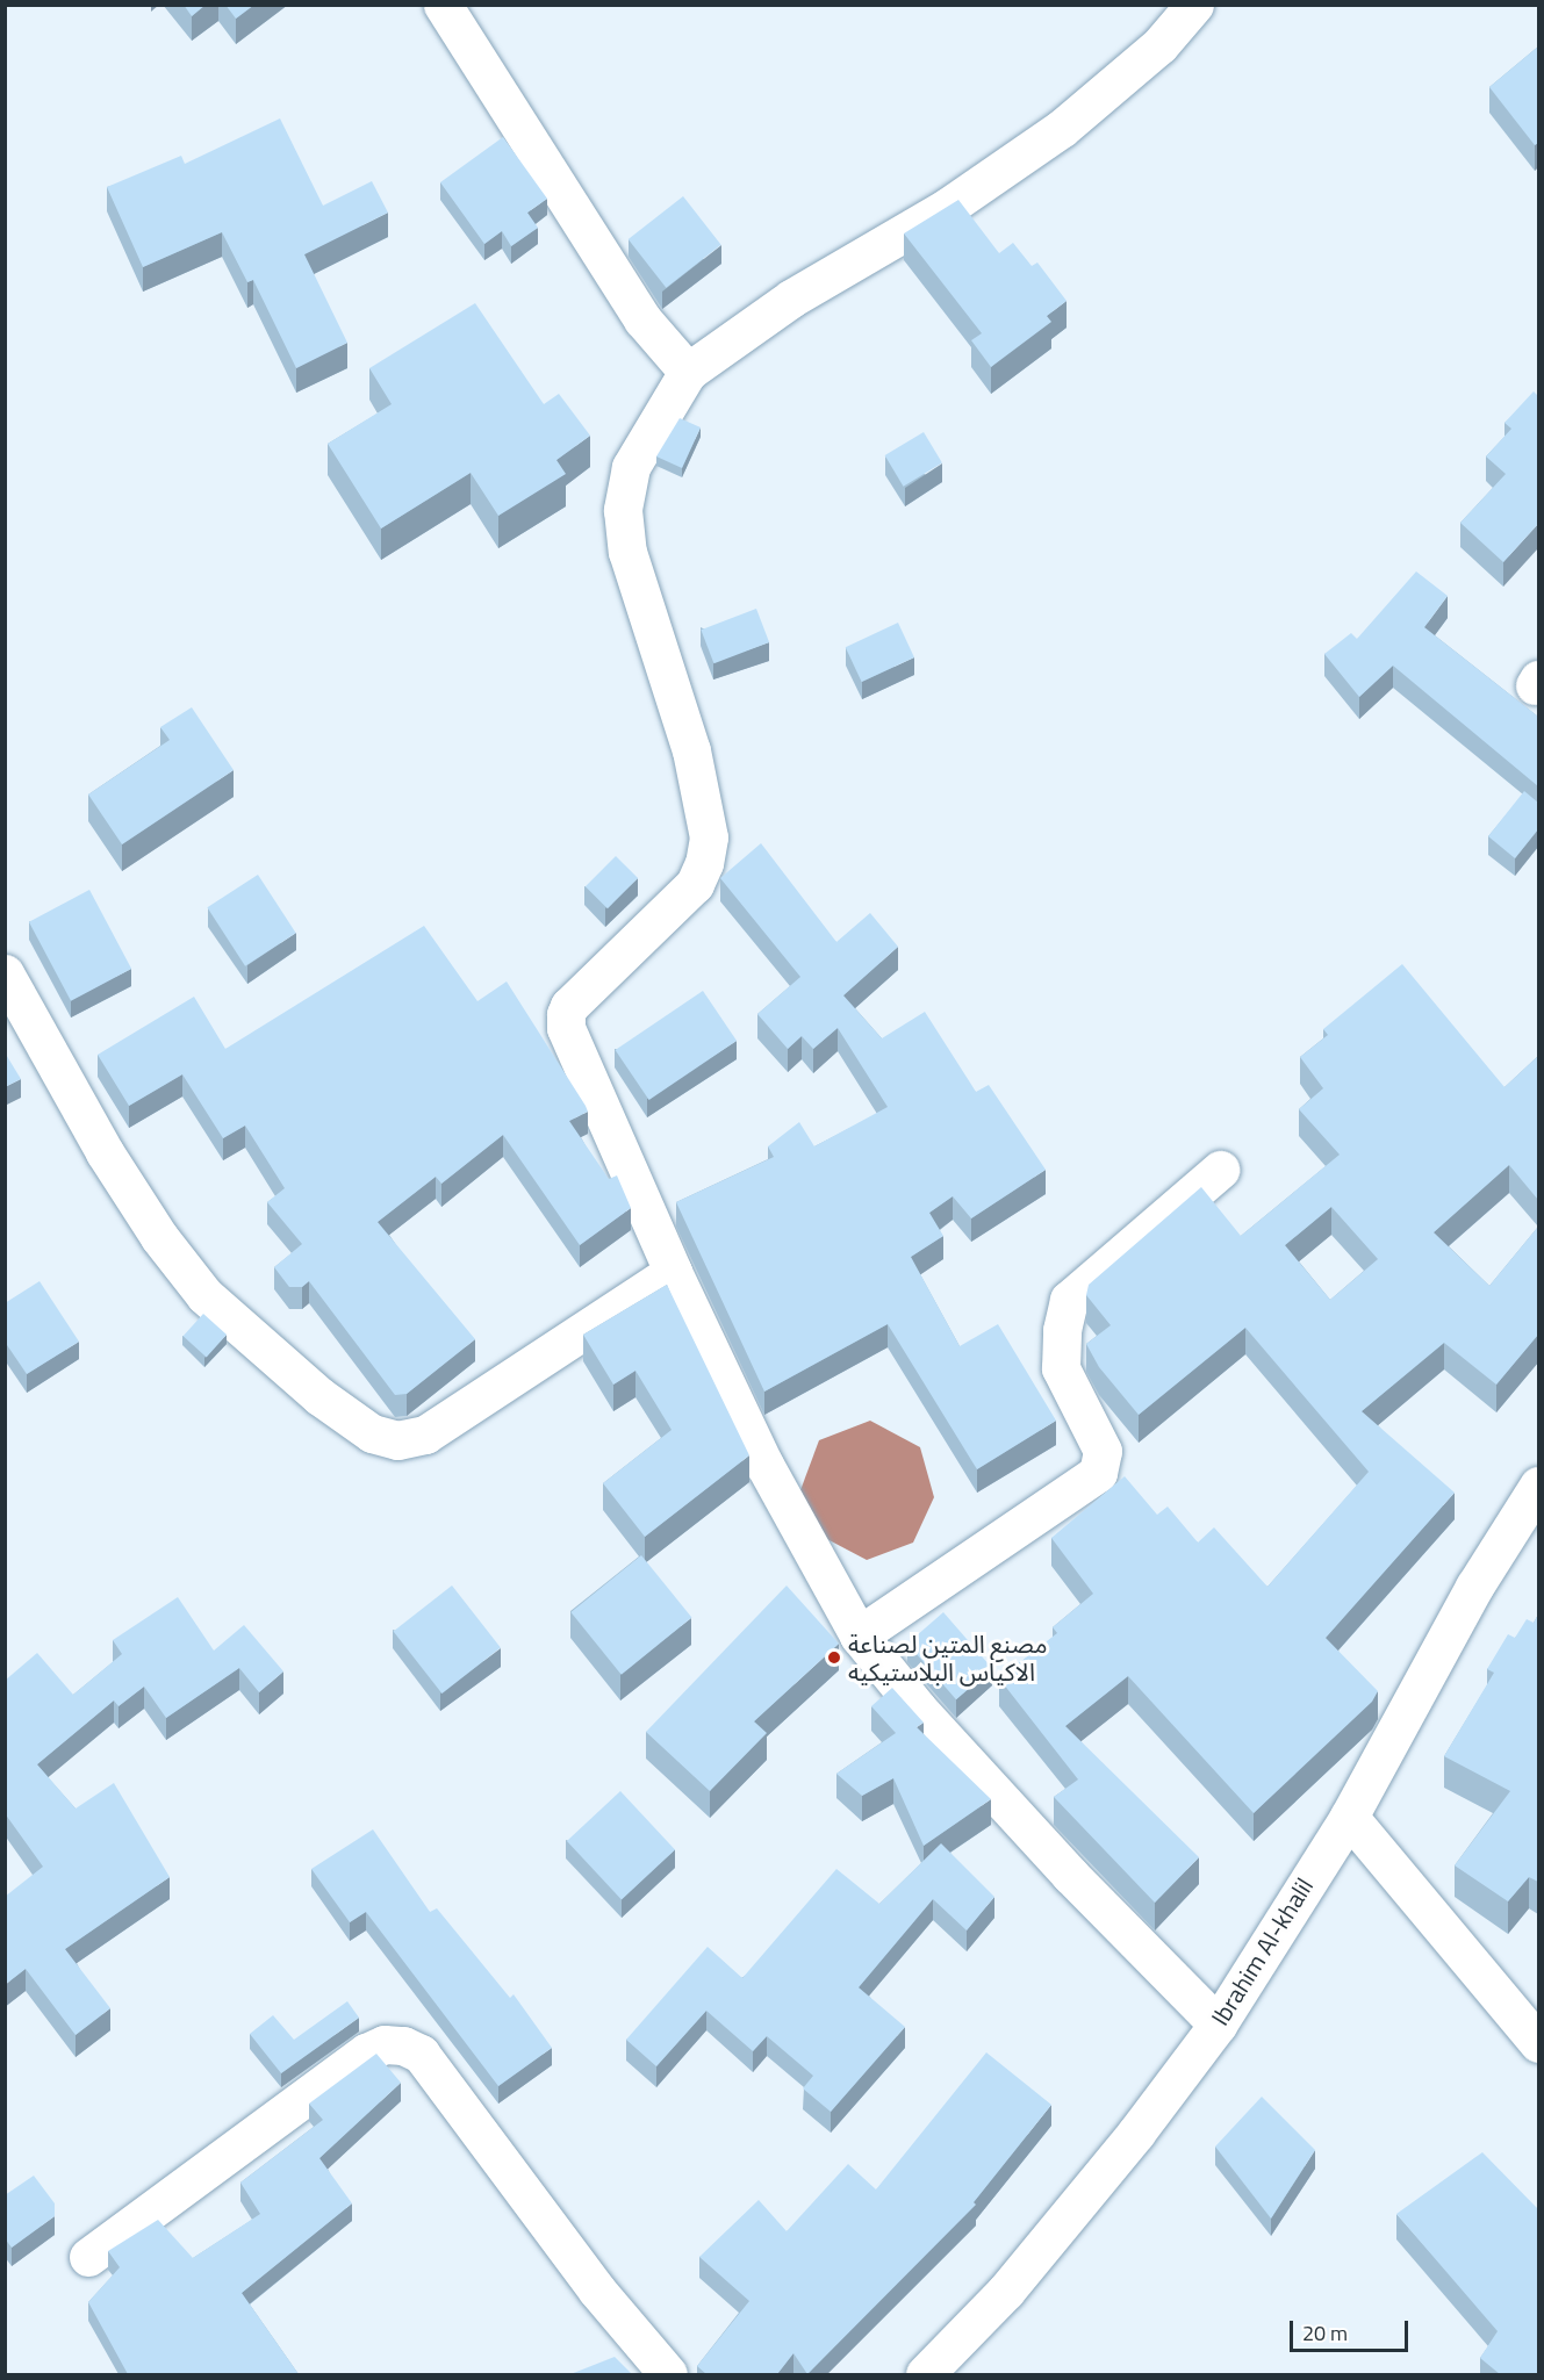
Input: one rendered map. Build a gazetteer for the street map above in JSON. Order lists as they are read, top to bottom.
{
  "streets": {
    "street": ["Ibrahim Al-khalil"]
  },
  "places": ["مصنع المتين لصناعة الاكياس البلاستيكيه"],
  "scale_bar": "20 m"
}
